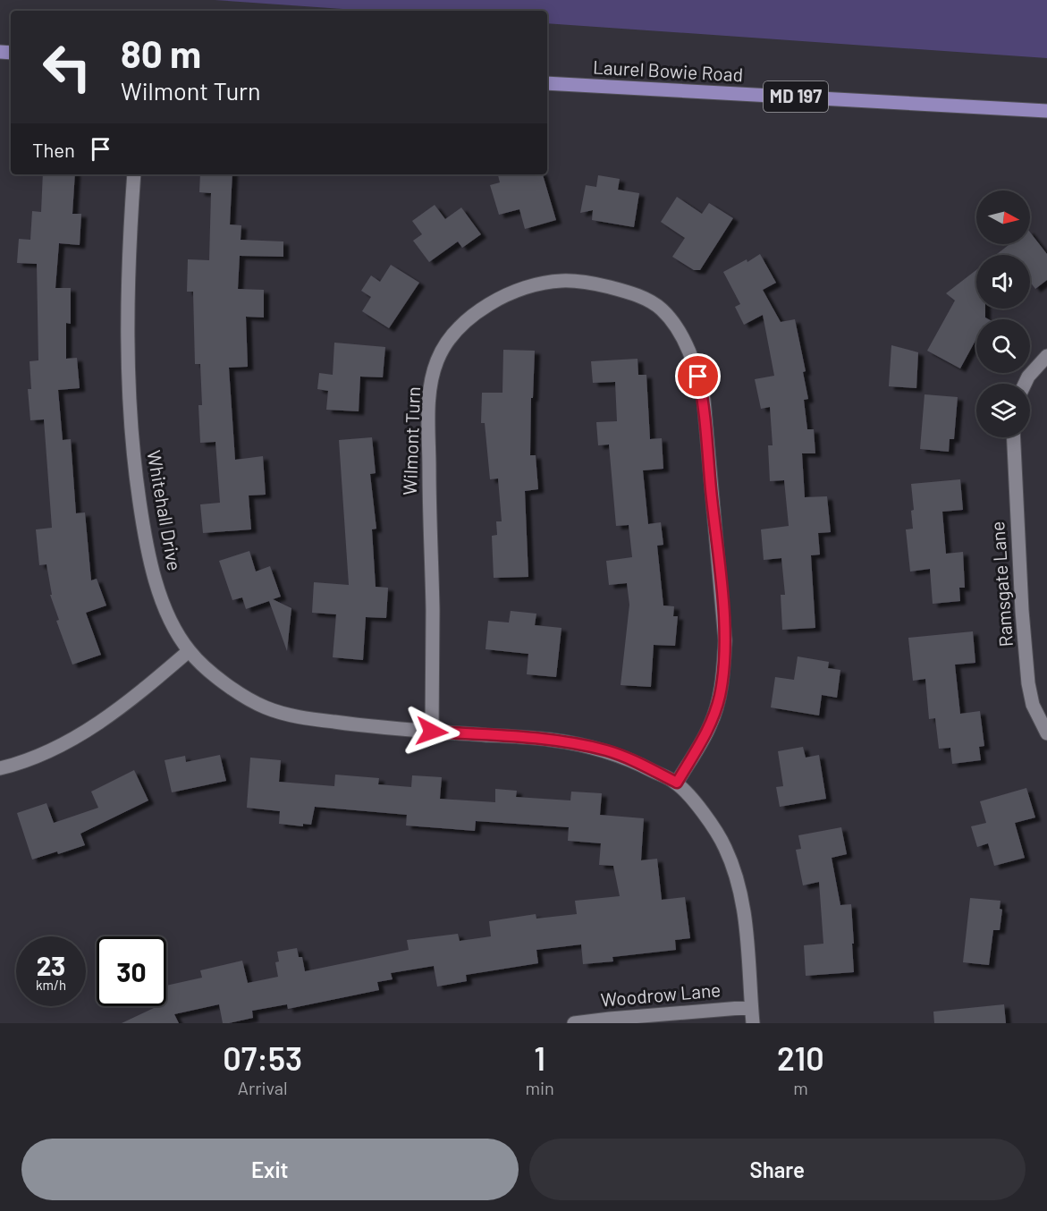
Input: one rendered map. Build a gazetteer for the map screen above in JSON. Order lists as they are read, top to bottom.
{
  "streets": {
    "main road": ["Laurel Bowie Road", "MD 197"],
    "street": [
      "Wilmont Turn",
      "Whitehall Drive",
      "Ramsgate Lane",
      "Woodrow Lane"
    ]
  },
  "crossings": [
    ["Wilmont Turn", "Whitehall Drive"],
    ["Whitehall Drive", "Woodrow Lane"]
  ],
  "north": "right",
  "page": {
    "turn": ["80 m", "Wilmont Turn"],
    "then": "Then",
    "speed": "23 km/h",
    "limit": "30",
    "eta": [
      "07:53",
      "Arrival",
      "1",
      "min",
      "210",
      "m"
    ],
    "buttons": ["Exit", "Share"]
  }
}
